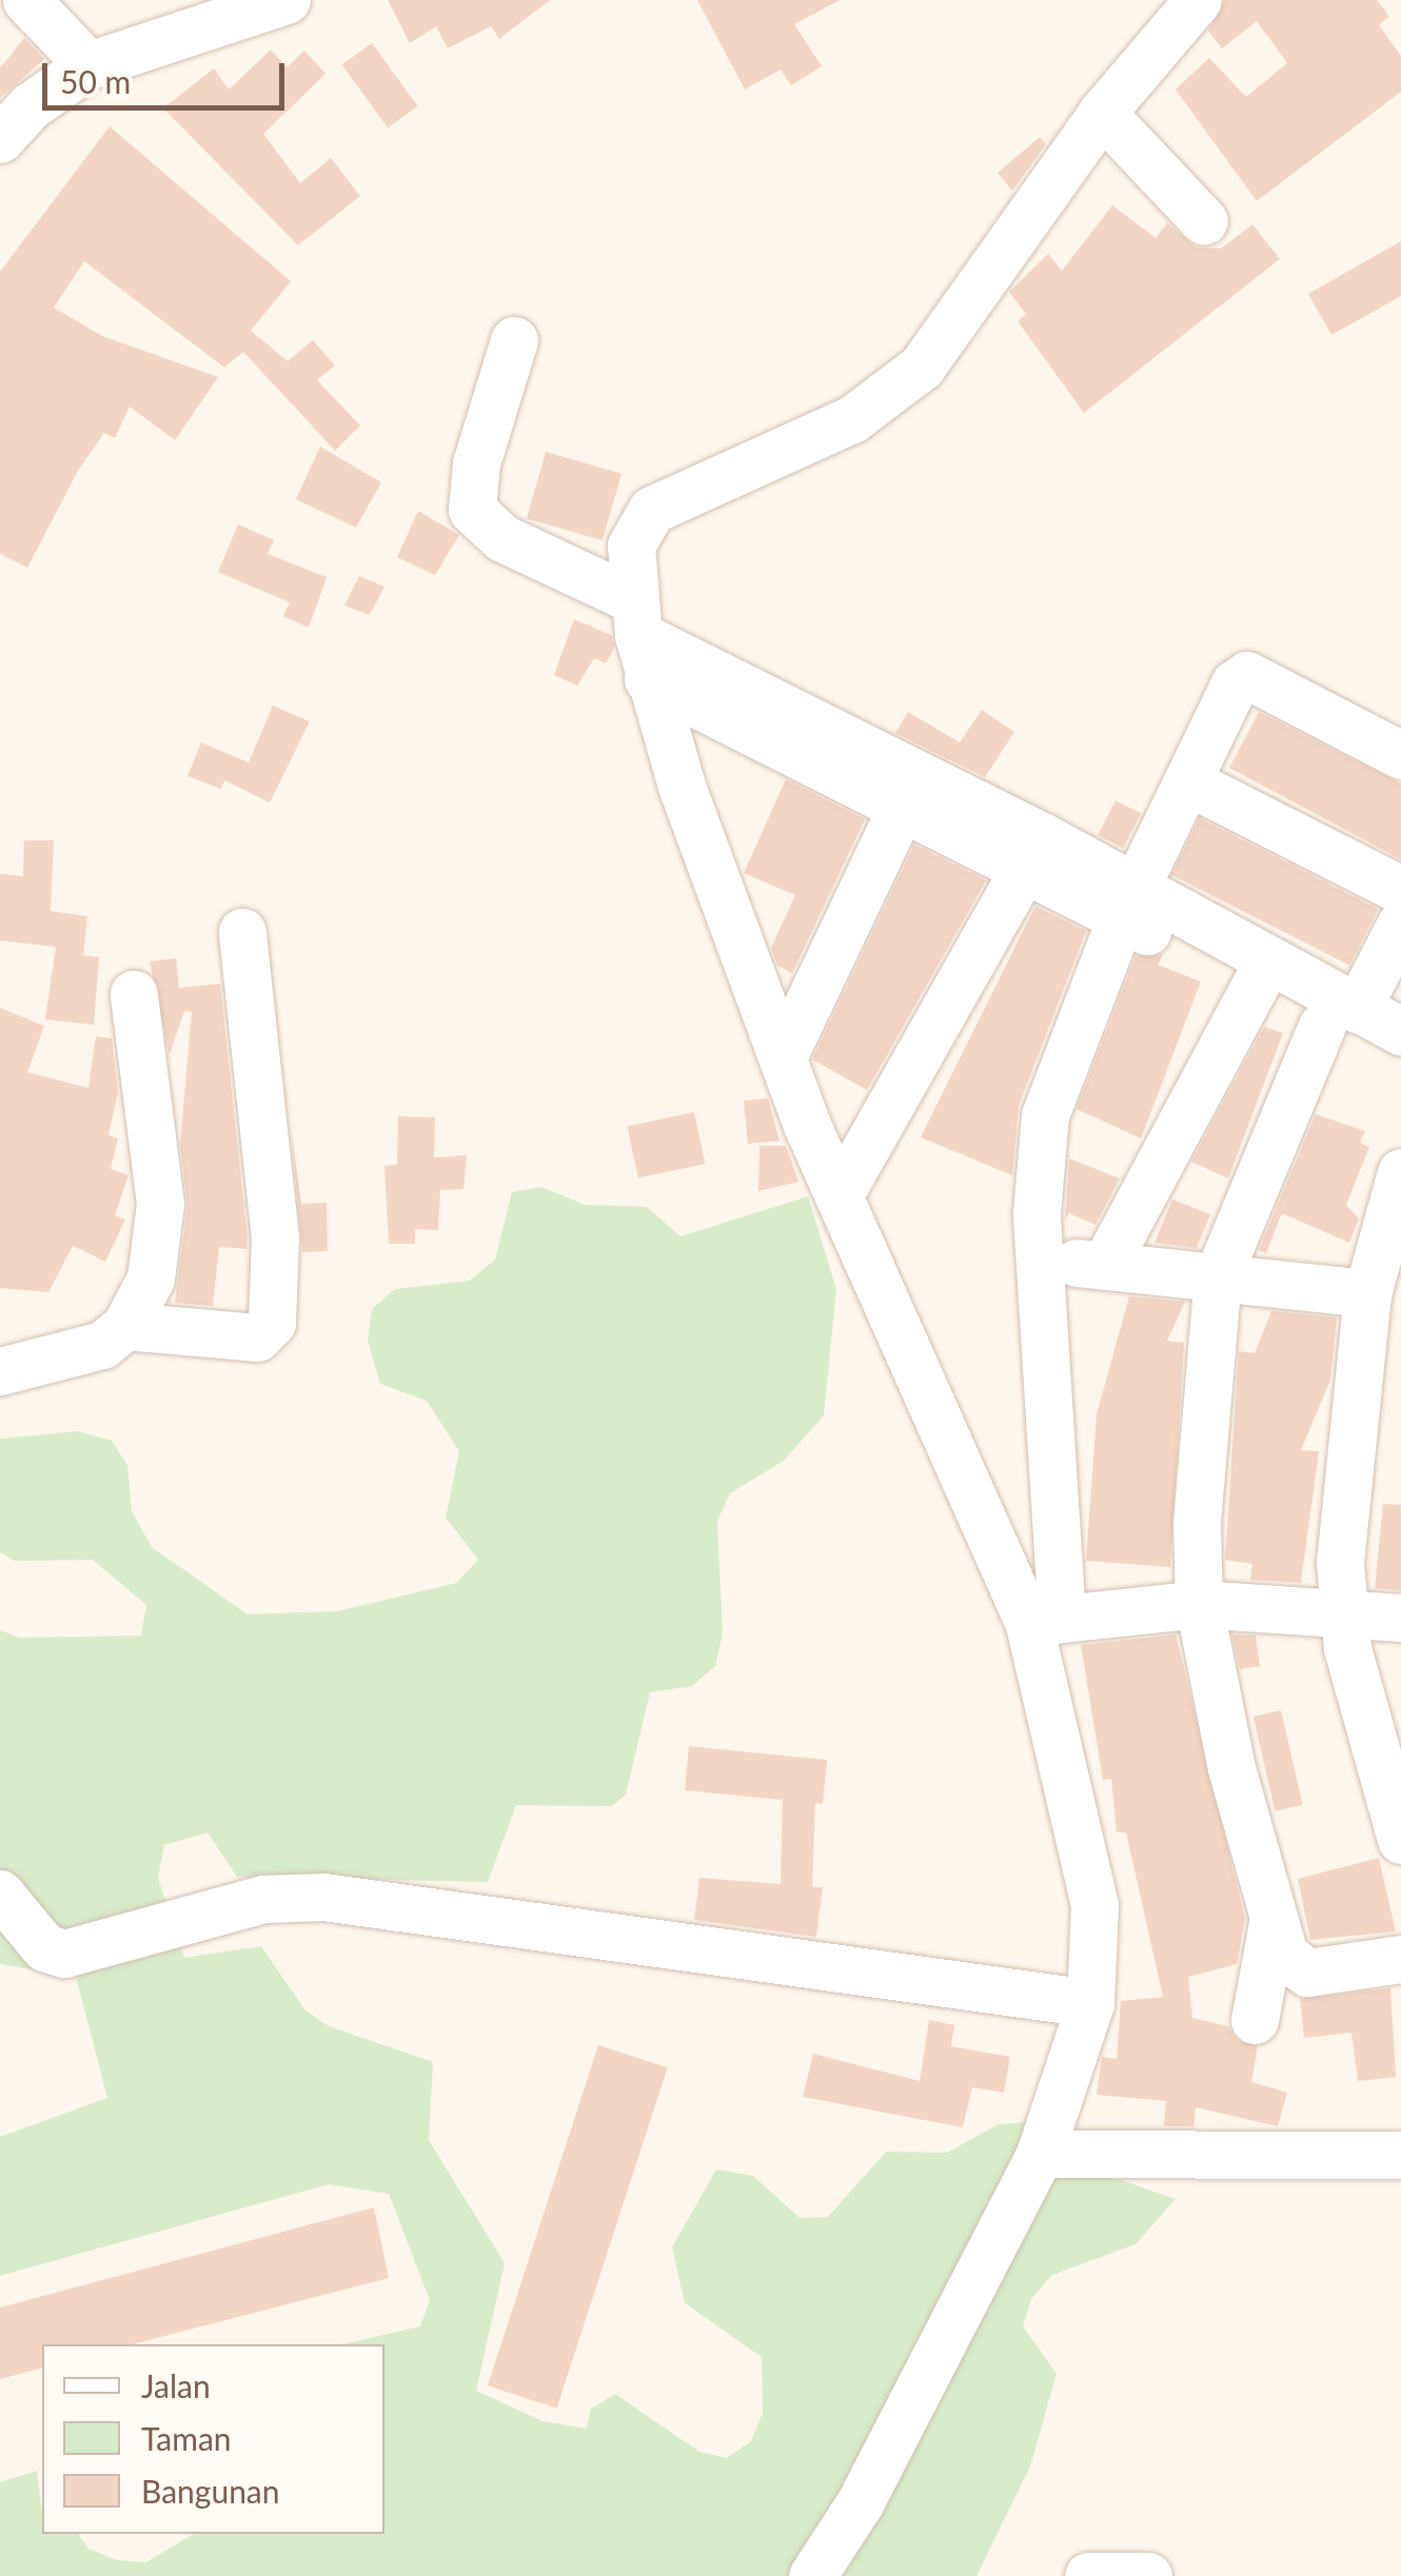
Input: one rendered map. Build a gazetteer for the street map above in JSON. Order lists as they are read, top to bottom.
{
  "legend": ["Jalan", "Taman", "Bangunan"],
  "scale_bar": "50 m"
}
